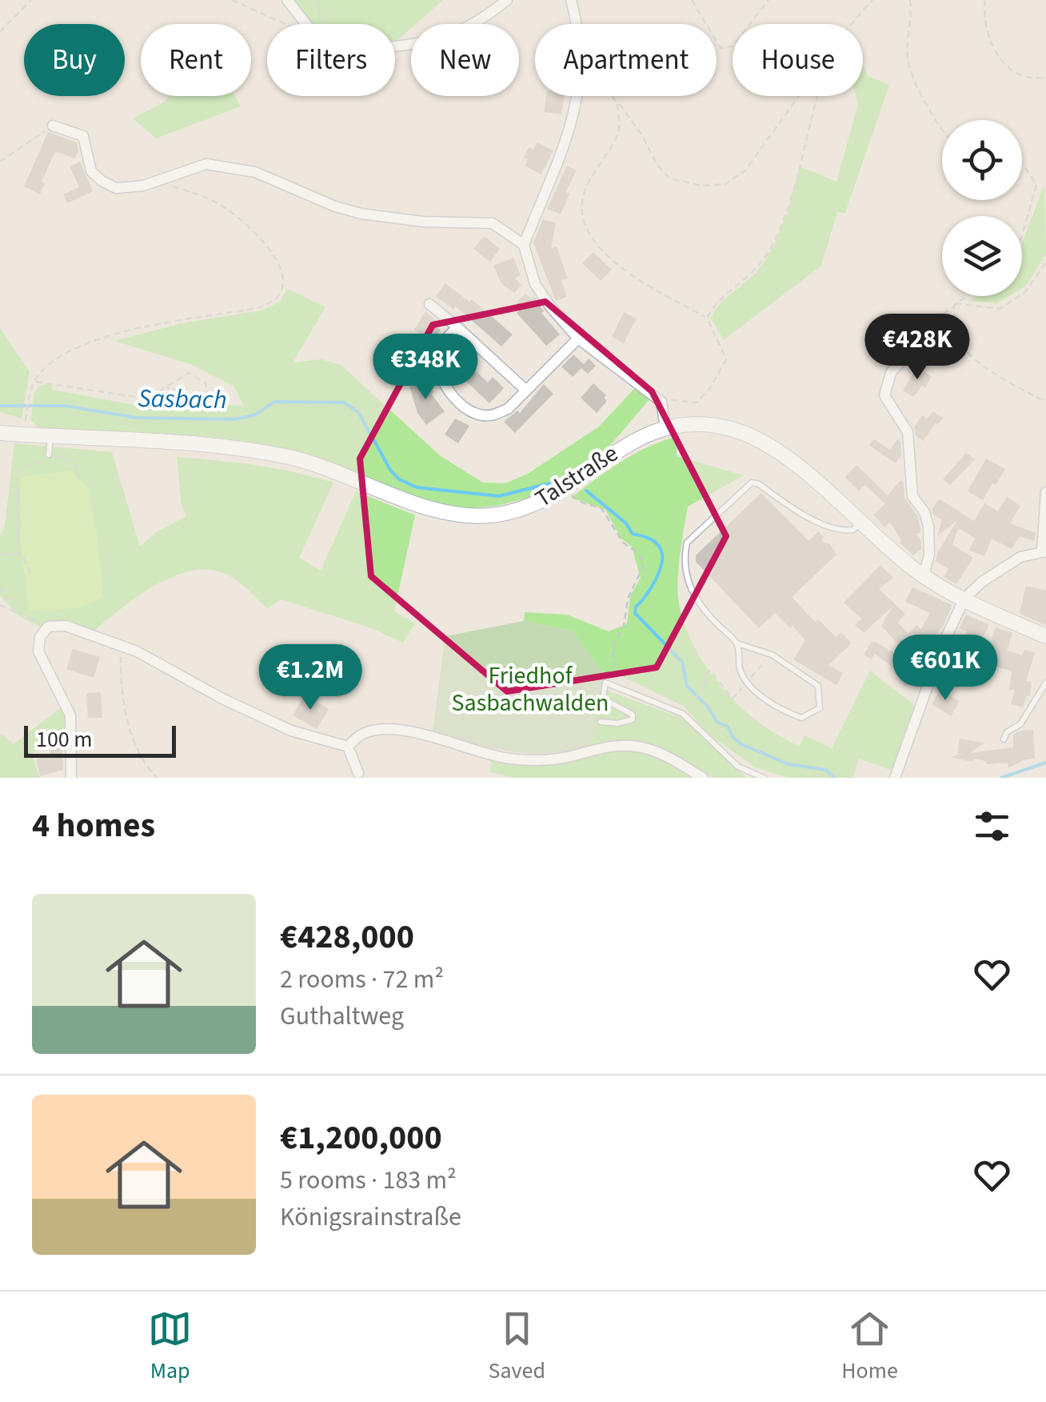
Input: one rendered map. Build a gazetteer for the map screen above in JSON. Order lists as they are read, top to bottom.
{
  "streets": {
    "main road": ["Talstraße"]
  },
  "water": ["Sasbach"],
  "parks": ["Friedhof Sasbachwalden"],
  "scale_bar": "100 m",
  "page": {
    "chip": [
      "Buy",
      "Rent",
      "Filters",
      "New",
      "Apartment",
      "House"
    ],
    "price": [
      "€428K",
      "€348K",
      "€601K",
      "€1.2M"
    ],
    "scale": "100 m",
    "heading": "4 homes",
    "list": [
      {
        "name": "€428,000",
        "note": "2 rooms · 72 m² · Guthaltweg"
      },
      {
        "name": "€1,200,000",
        "note": "5 rooms · 183 m² · Königsrainstraße"
      }
    ],
    "tabs": ["Map", "Saved", "Home"]
  }
}
